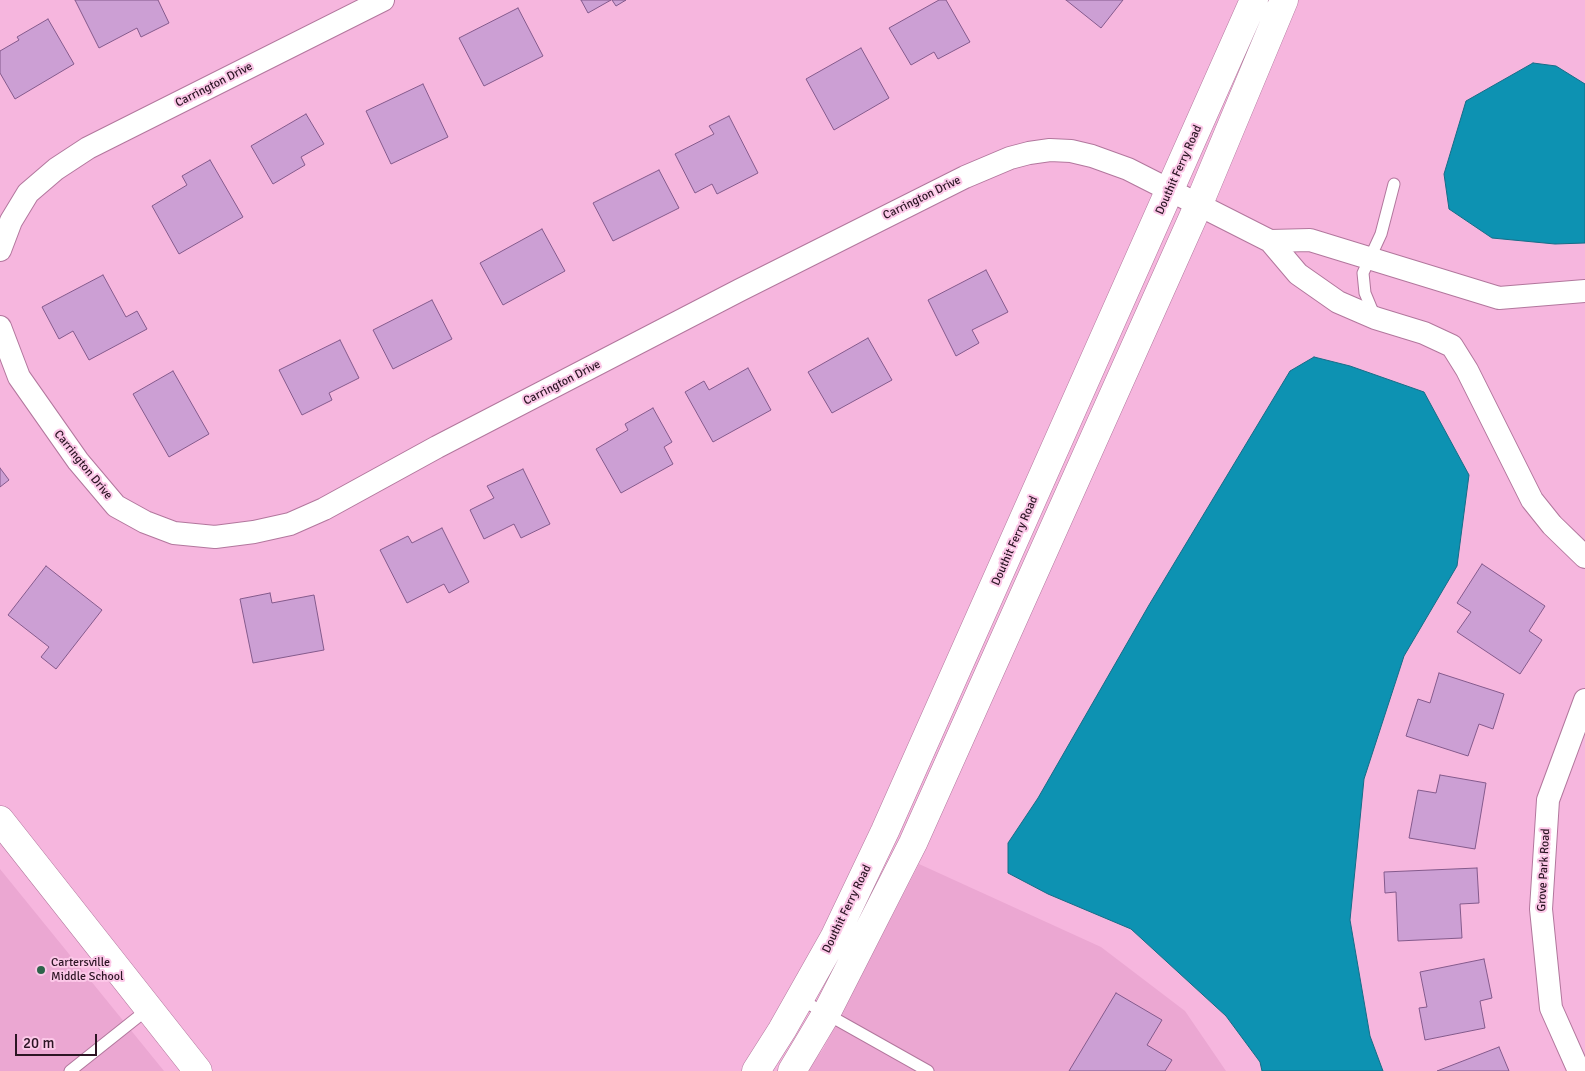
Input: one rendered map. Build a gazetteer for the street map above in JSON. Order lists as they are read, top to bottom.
{
  "streets": {
    "street": ["Carrington Drive", "Douthit Ferry Road", "Grove Park Road"]
  },
  "crossings": [
    ["Carrington Drive", "Douthit Ferry Road"]
  ],
  "places": ["Cartersville Middle School"],
  "scale_bar": "20 m"
}
